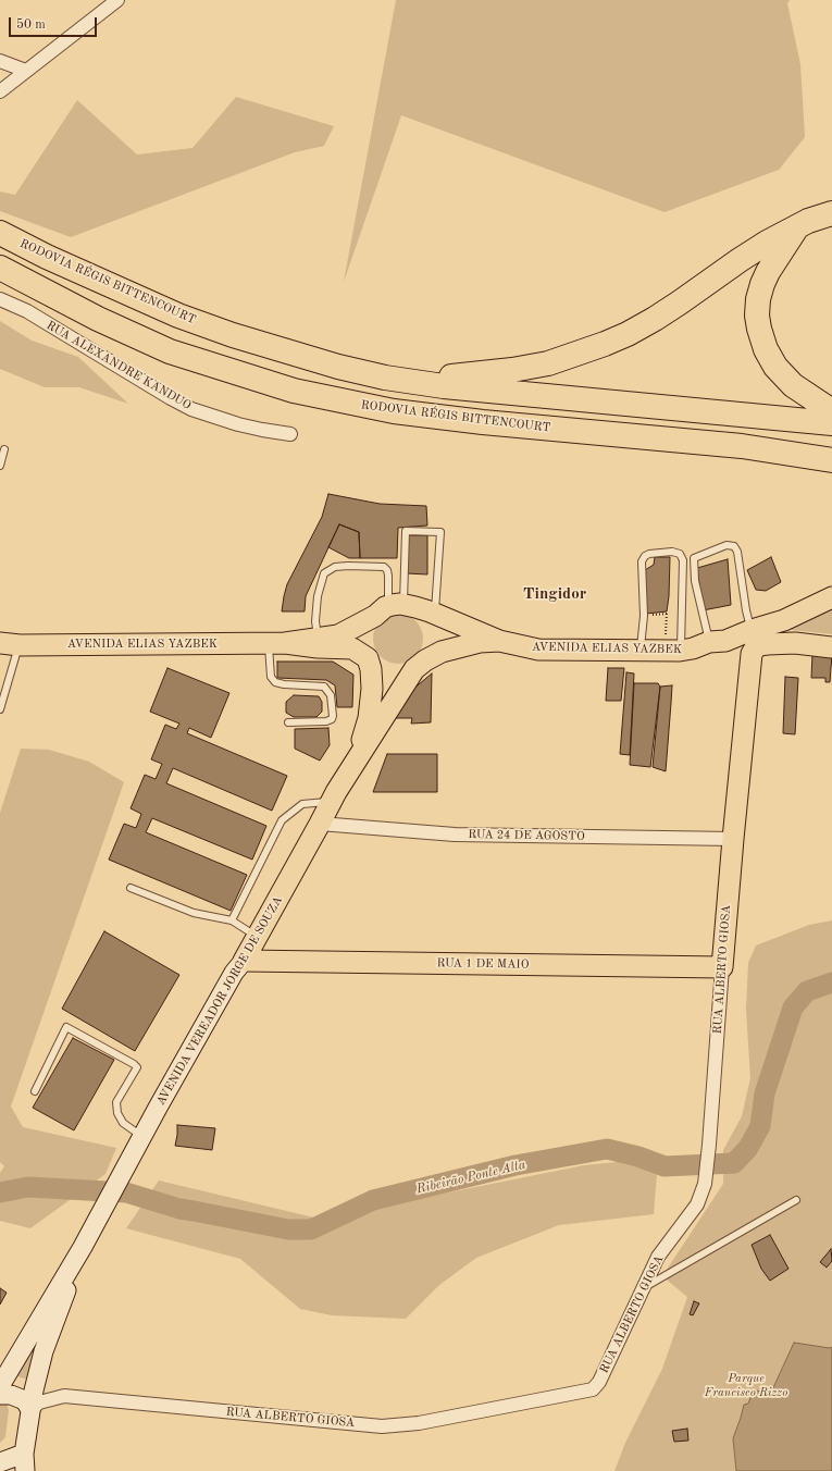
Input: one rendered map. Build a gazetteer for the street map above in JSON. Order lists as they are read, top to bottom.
{
  "streets": {
    "highway": ["RODOVIA RÉGIS BITTENCOURT"],
    "main road": [
      "AVENIDA ELIAS YAZBEK",
      "RUA 1 DE MAIO",
      "RUA ALBERTO GIOSA",
      "AVENIDA VEREADOR JORGE DE SOUZA"
    ],
    "street": ["RUA ALEXANDRE KANDUO", "RUA 24 DE AGOSTO"]
  },
  "crossings": [
    ["AVENIDA ELIAS YAZBEK", "AVENIDA VEREADOR JORGE DE SOUZA"],
    ["RUA 24 DE AGOSTO", "RUA ALBERTO GIOSA"],
    ["RUA 24 DE AGOSTO", "AVENIDA VEREADOR JORGE DE SOUZA"],
    ["RUA 1 DE MAIO", "RUA ALBERTO GIOSA"],
    ["RUA 1 DE MAIO", "AVENIDA VEREADOR JORGE DE SOUZA"],
    ["RUA ALBERTO GIOSA", "AVENIDA VEREADOR JORGE DE SOUZA"]
  ],
  "districts": ["Tingidor"],
  "water": ["Ribeirão Ponte Alta"],
  "parks": ["Parque Francisco Rizzo"],
  "scale_bar": "50 m"
}
